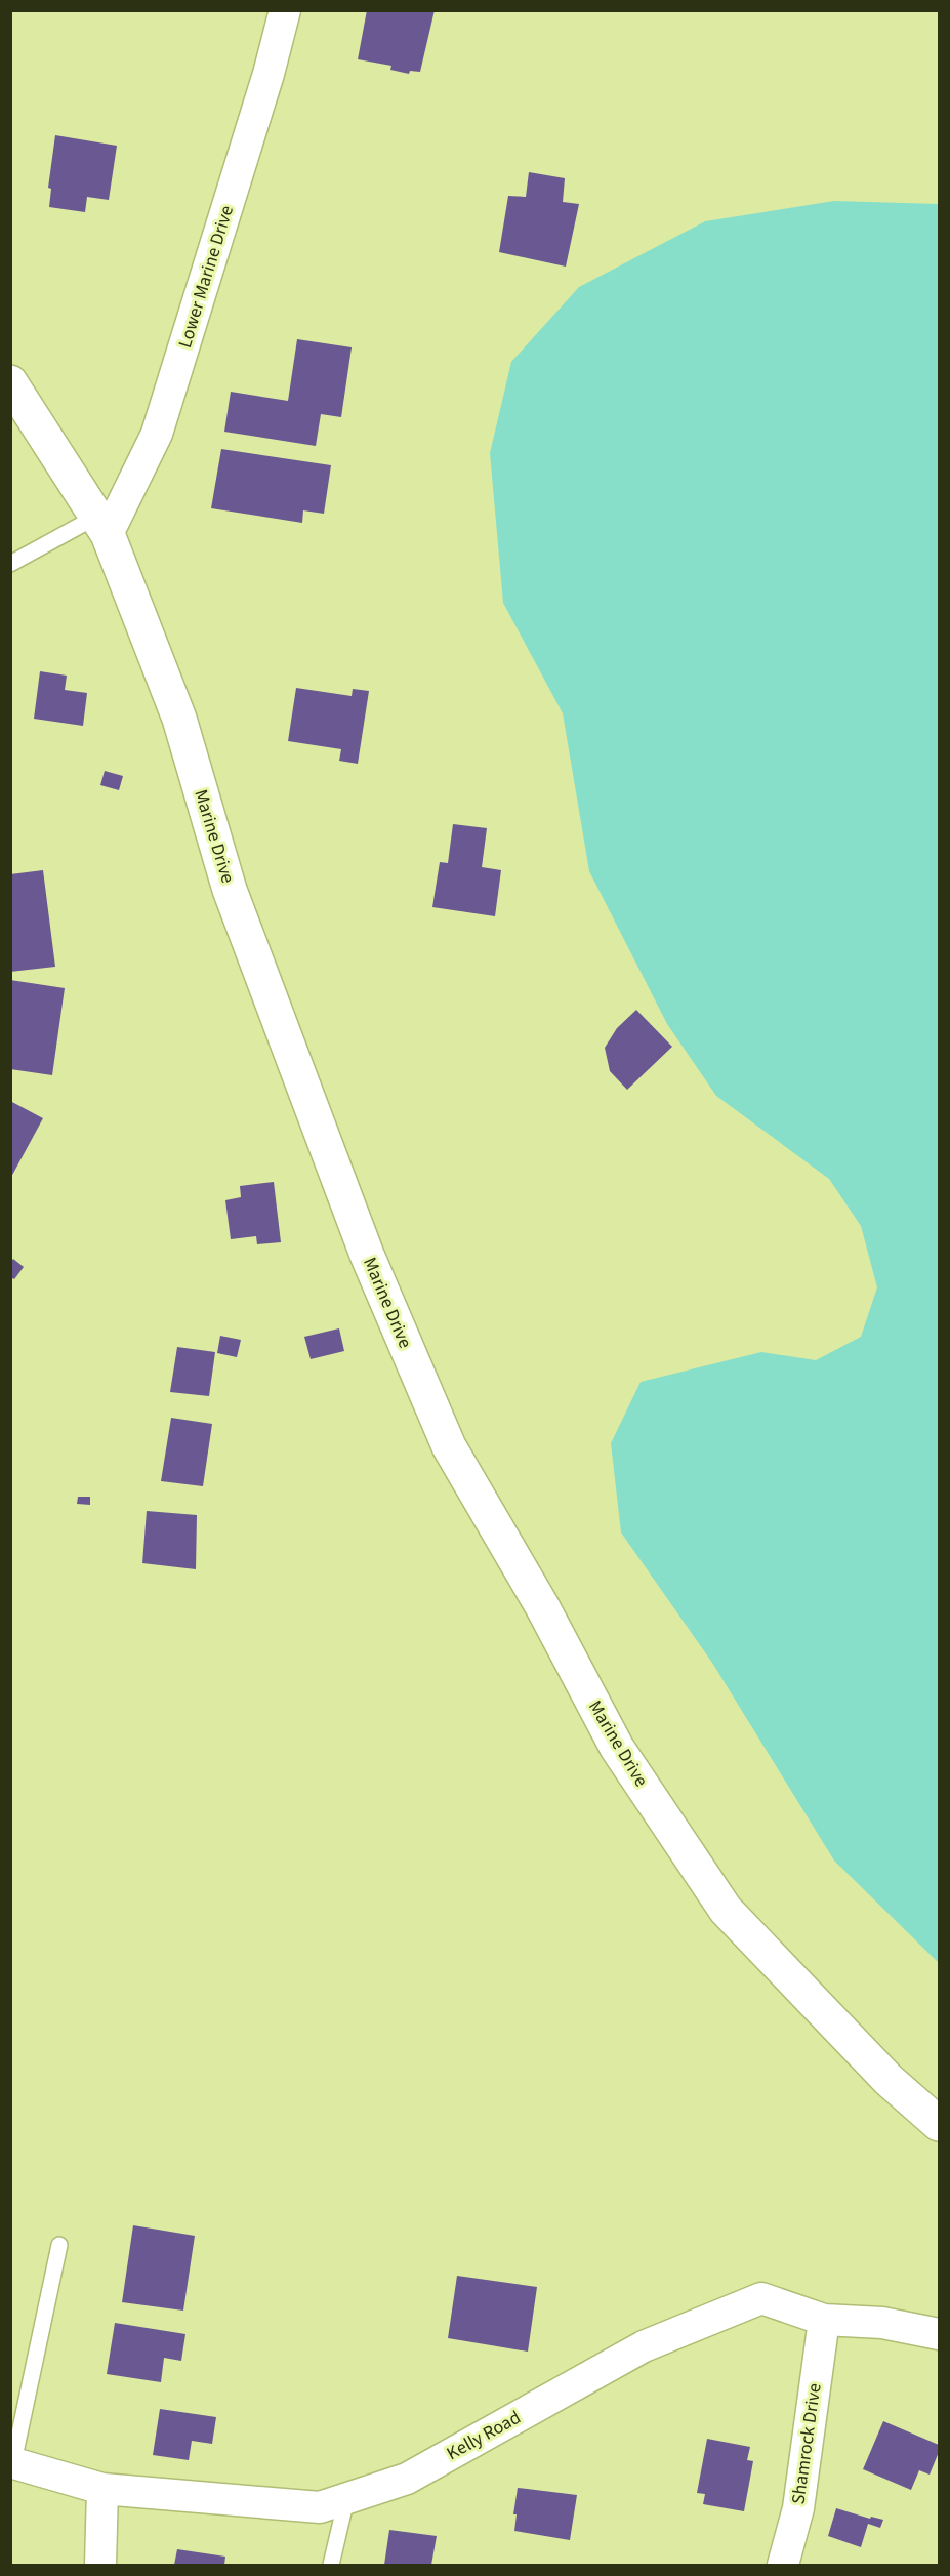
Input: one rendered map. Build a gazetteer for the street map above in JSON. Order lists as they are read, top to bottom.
{
  "streets": {
    "street": [
      "Lower Marine Drive",
      "Marine Drive",
      "Kelly Road",
      "Shamrock Drive"
    ]
  },
  "crossings": [
    ["Lower Marine Drive", "Marine Drive"],
    ["Kelly Road", "Shamrock Drive"]
  ]
}
